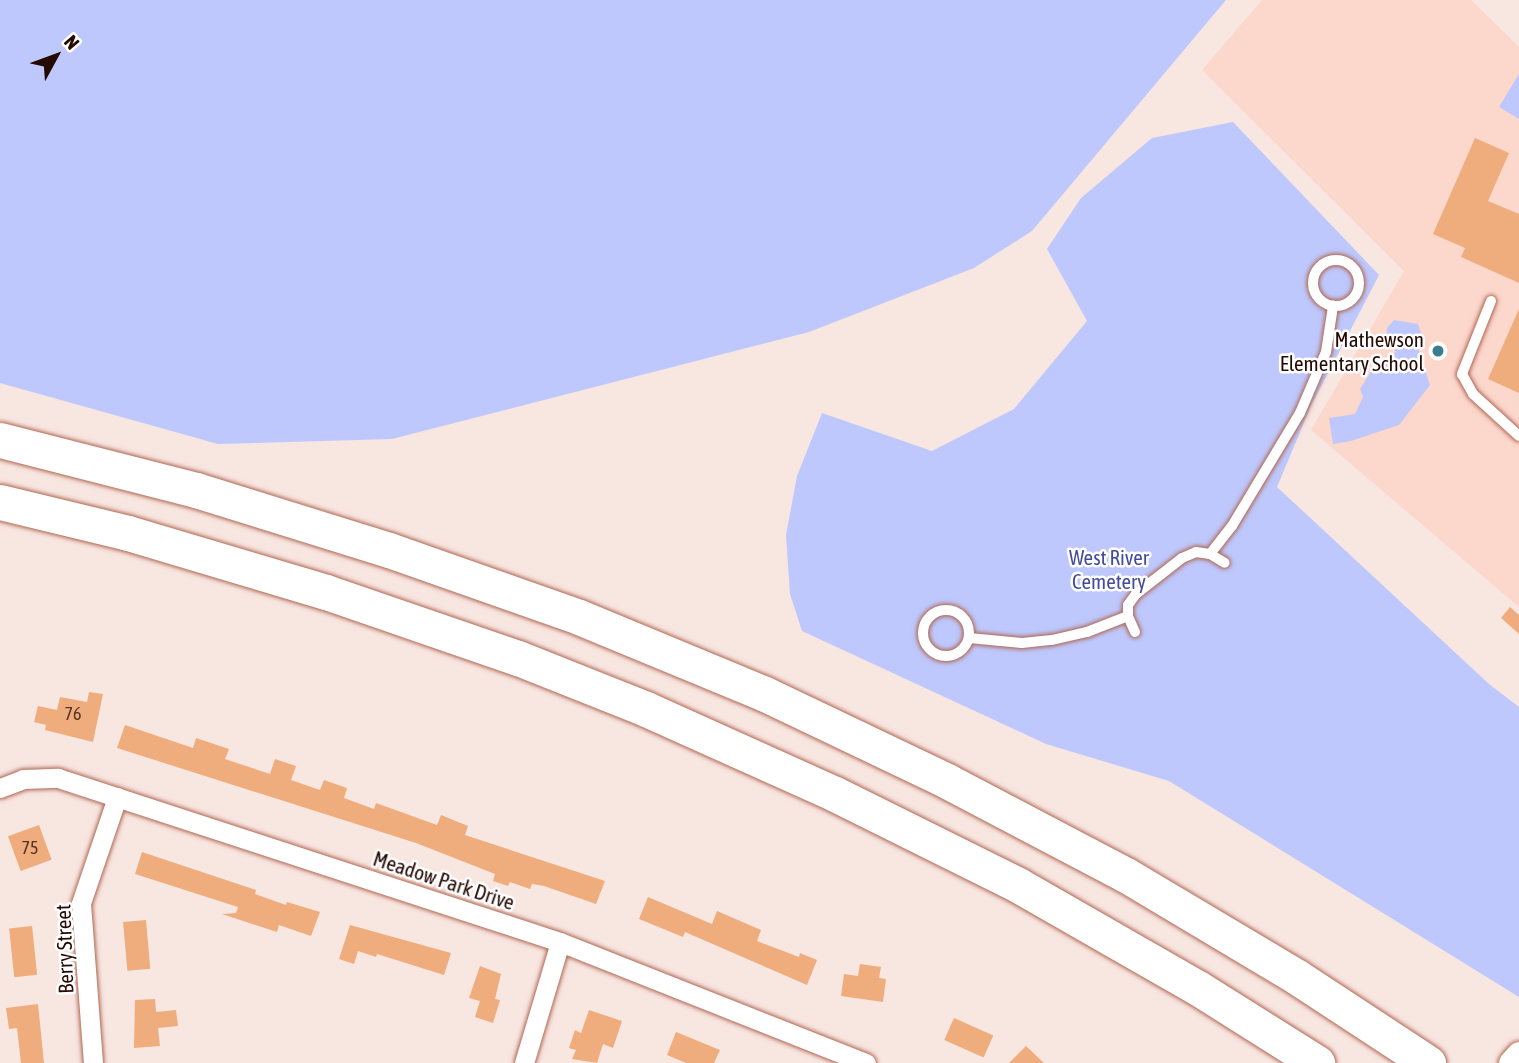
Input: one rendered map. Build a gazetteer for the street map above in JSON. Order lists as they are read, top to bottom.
{
  "streets": {
    "street": ["Meadow Park Drive", "Berry Street"]
  },
  "crossings": [
    ["Meadow Park Drive", "Berry Street"]
  ],
  "parks": ["West River Cemetery"],
  "places": ["Mathewson Elementary School"],
  "house_numbers": ["76", "75"],
  "north": "top right"
}
